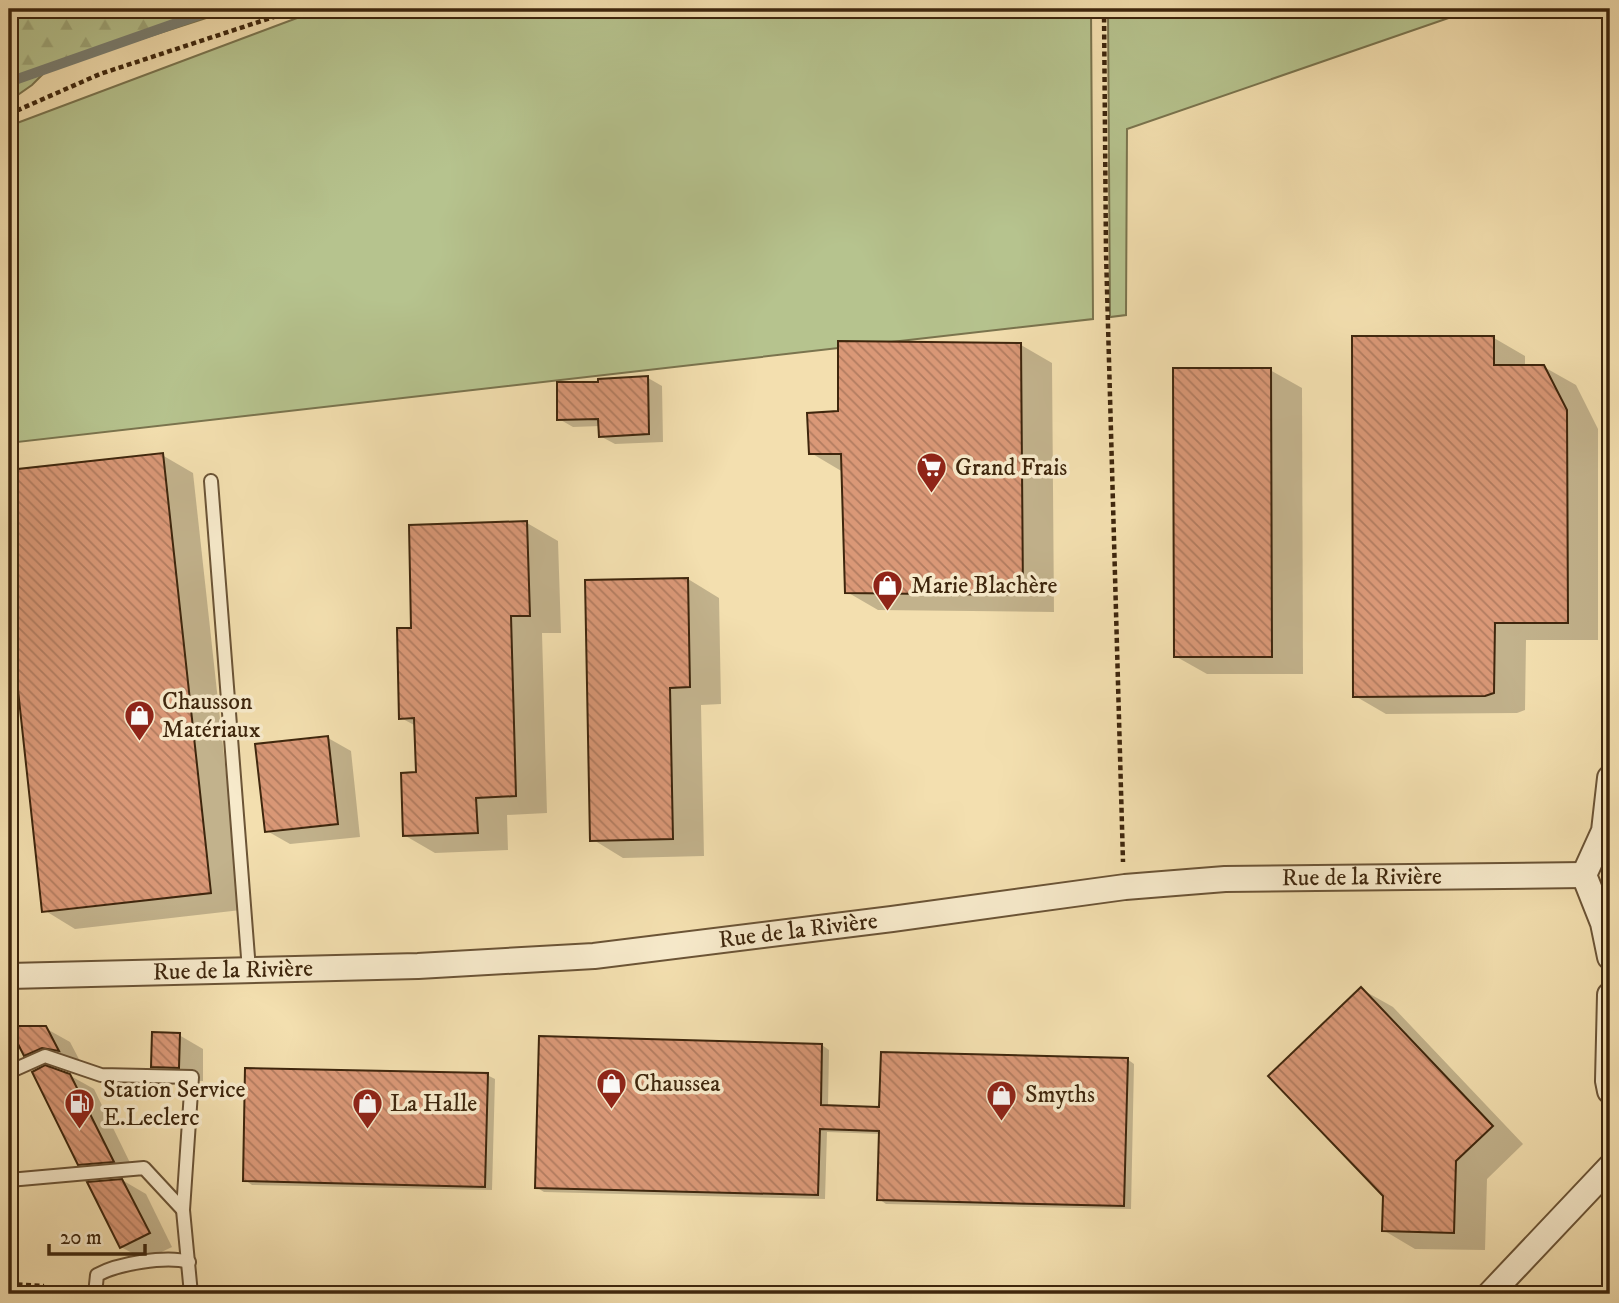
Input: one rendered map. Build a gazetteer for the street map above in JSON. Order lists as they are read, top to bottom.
{
  "streets": {
    "street": ["Rue de la Rivière"]
  },
  "places": {
    "supermarket": ["Grand Frais"],
    "shop": [
      "Marie Blachère",
      "Chausson Matériaux",
      "Chaussea",
      "Smyths",
      "La Halle"
    ],
    "fuel station": ["Station Service E.Leclerc"]
  },
  "scale_bar": "20 m"
}
